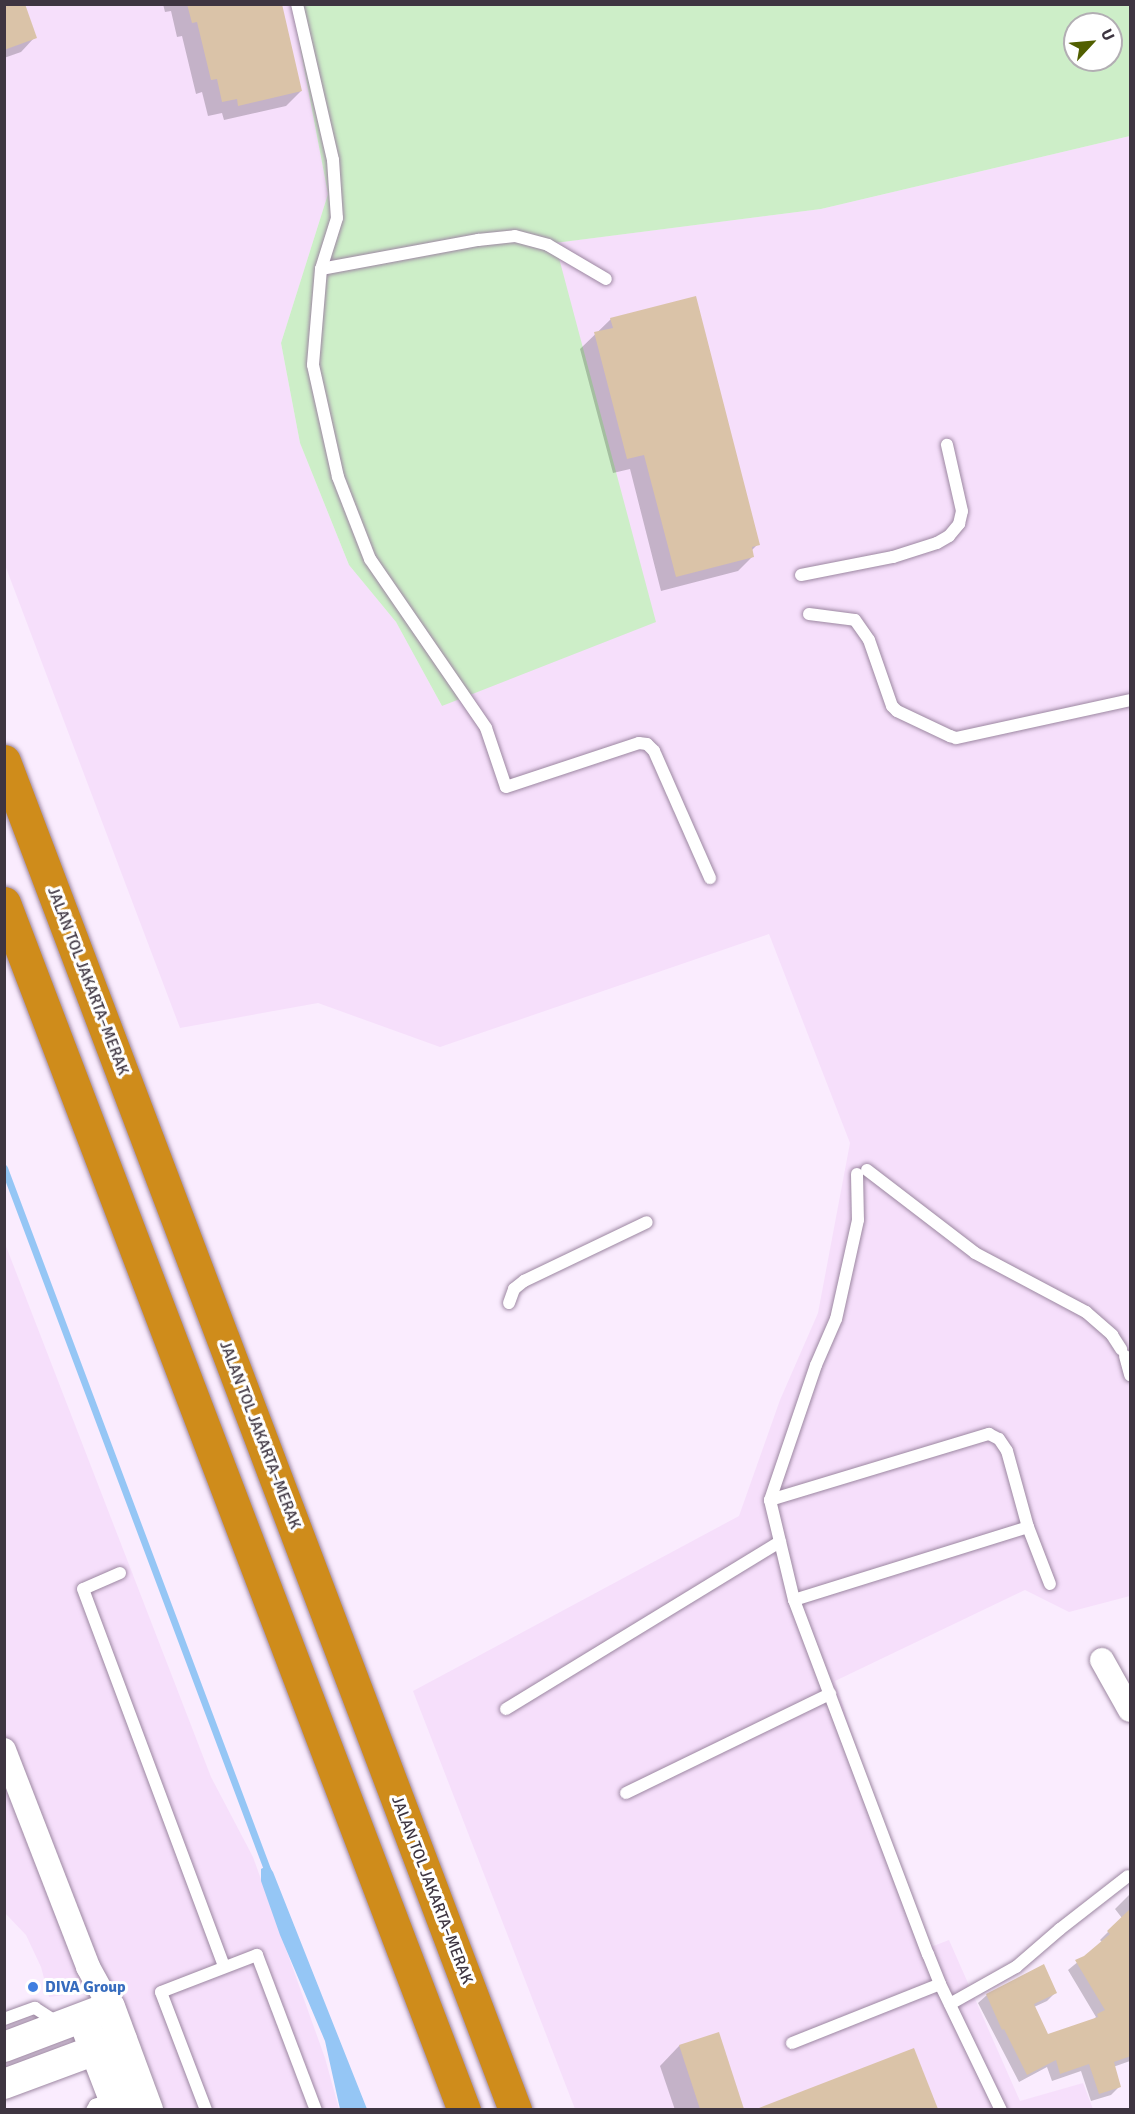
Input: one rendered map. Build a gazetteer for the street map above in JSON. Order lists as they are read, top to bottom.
{
  "streets": {
    "highway": ["JALAN TOL JAKARTA–MERAK"]
  },
  "places": ["DIVA Group"],
  "north": "top right"
}
